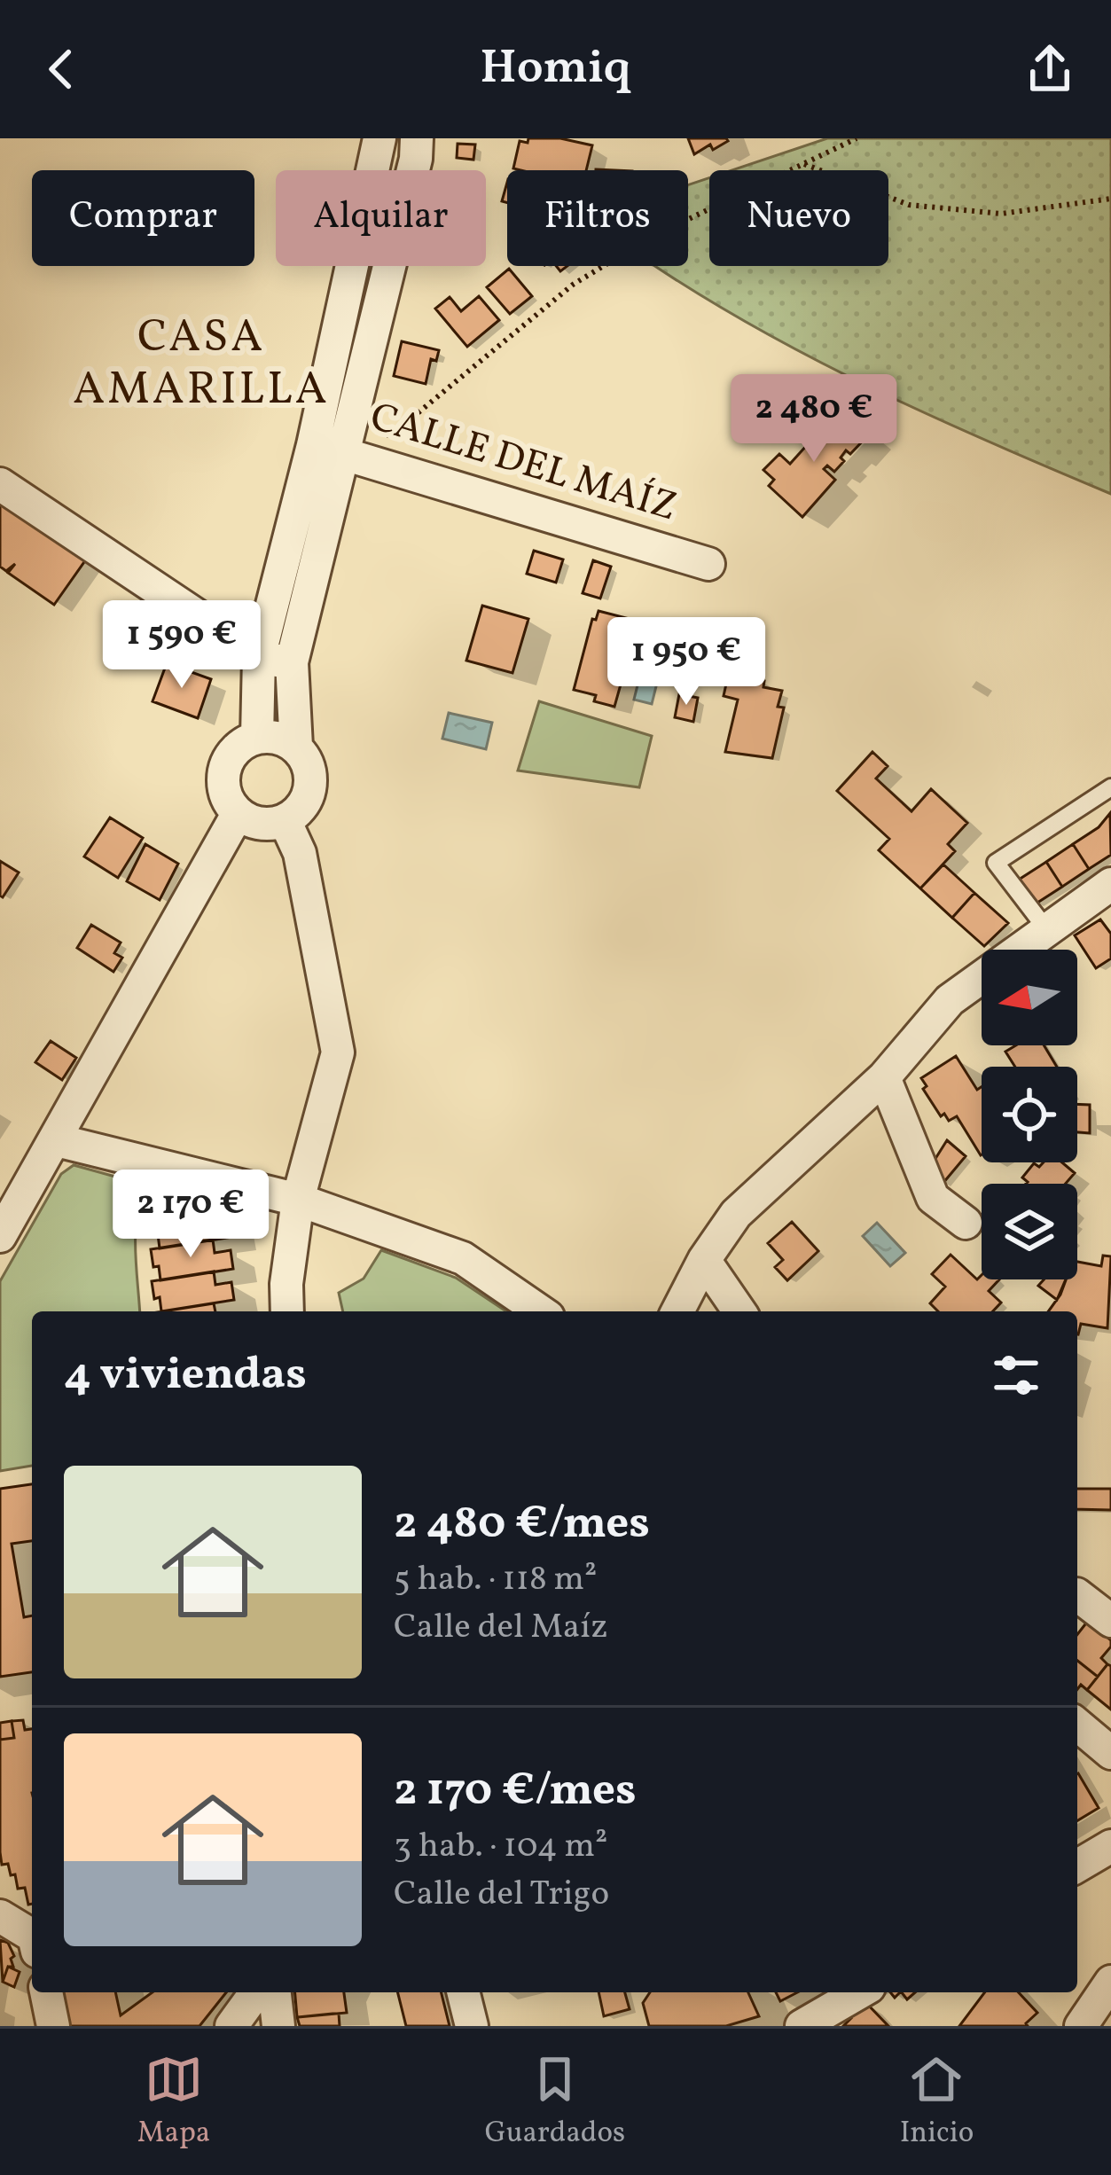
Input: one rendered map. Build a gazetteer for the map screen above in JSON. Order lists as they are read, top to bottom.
{
  "streets": {
    "street": ["CALLE DEL MAÍZ"]
  },
  "districts": ["CASA AMARILLA"],
  "north": "left",
  "page": {
    "header": "Homiq",
    "chip": [
      "Comprar",
      "Alquilar",
      "Filtros",
      "Nuevo"
    ],
    "price": [
      "2 480 €",
      "1 590 €",
      "1 950 €",
      "2 170 €"
    ],
    "heading": "4 viviendas",
    "list": [
      {
        "name": "2 480 €/mes",
        "note": "5 hab. · 118 m² · Calle del Maíz"
      },
      {
        "name": "2 170 €/mes",
        "note": "3 hab. · 104 m² · Calle del Trigo"
      }
    ],
    "tabs": ["Mapa", "Guardados", "Inicio"]
  }
}
